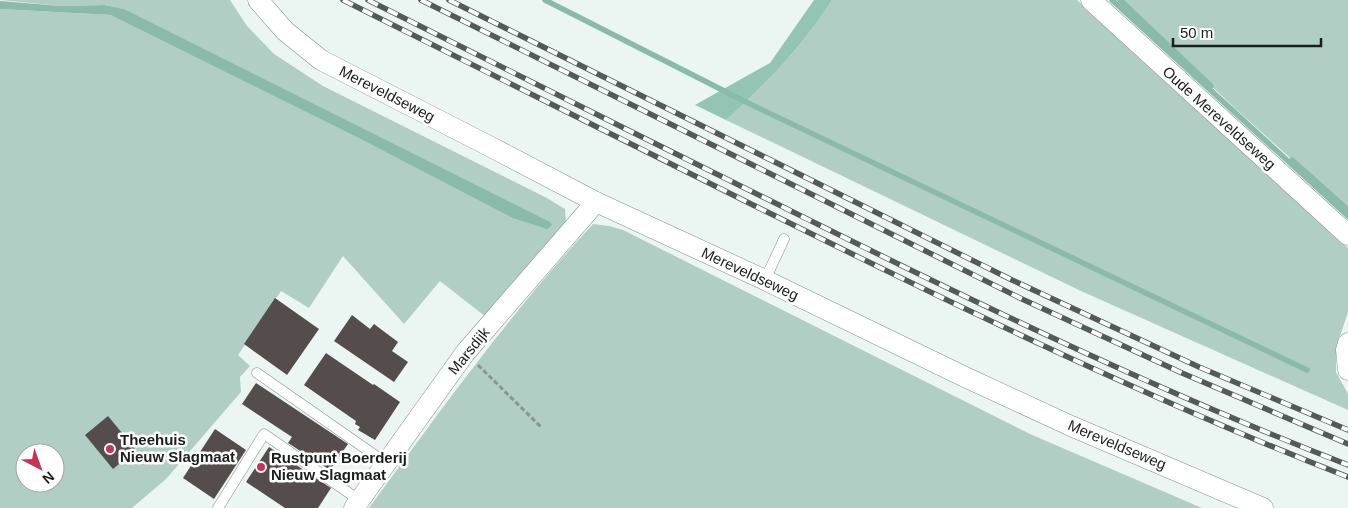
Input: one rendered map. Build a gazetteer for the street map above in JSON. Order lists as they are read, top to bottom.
{
  "streets": {
    "street": ["Mereveldseweg", "Oude Mereveldseweg", "Marsdijk"]
  },
  "crossings": [
    ["Mereveldseweg", "Marsdijk"]
  ],
  "places": ["Theehuis Nieuw Slagmaat", "Rustpunt Boerderij Nieuw Slagmaat"],
  "scale_bar": "50 m",
  "north": "bottom right"
}
